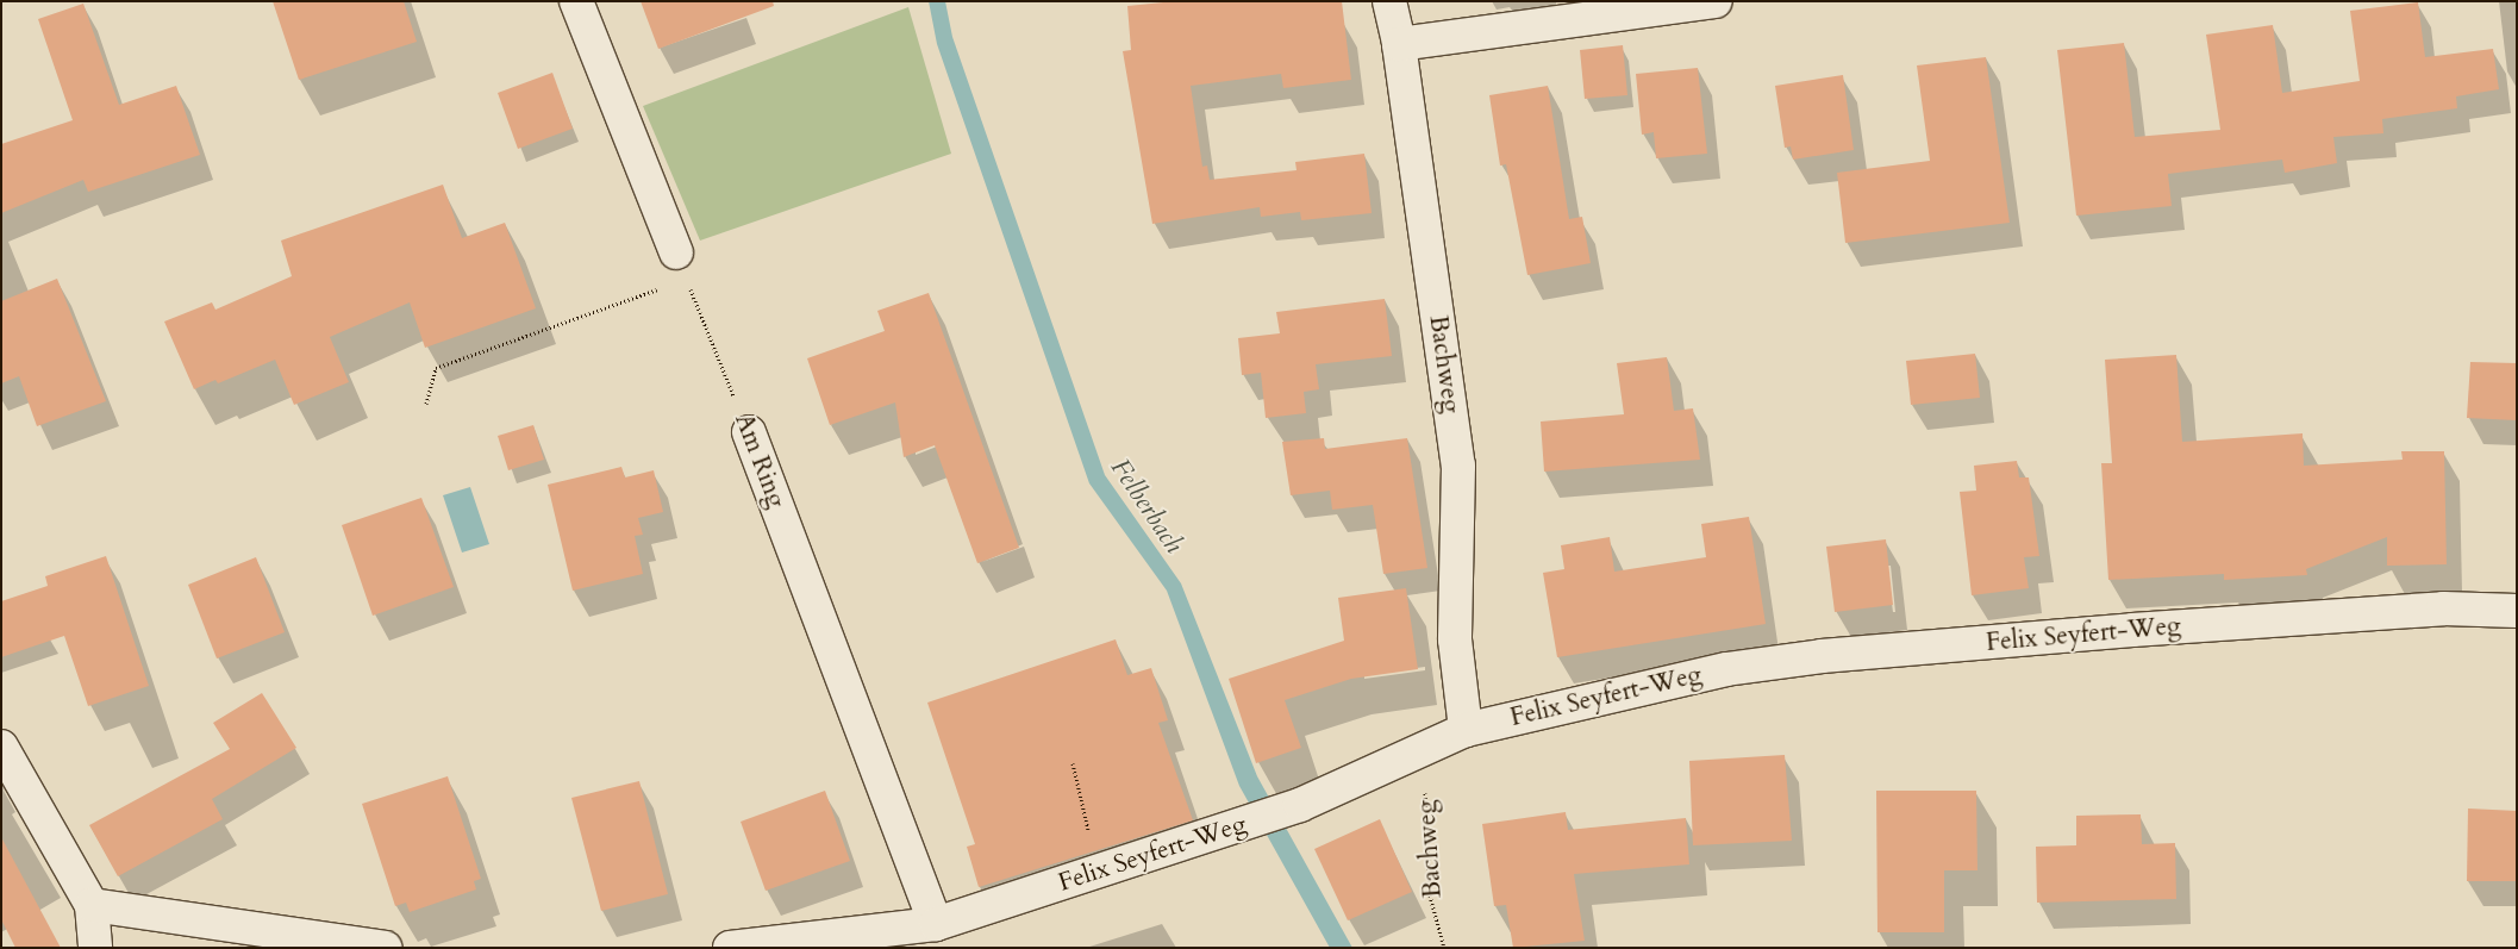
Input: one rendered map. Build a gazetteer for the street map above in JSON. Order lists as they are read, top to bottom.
{
  "streets": {
    "street": ["Bachweg", "Am Ring", "Felix Seyfert-Weg"]
  },
  "crossings": [
    ["Bachweg", "Felix Seyfert-Weg"],
    ["Am Ring", "Felix Seyfert-Weg"]
  ],
  "water": ["Felberbach"]
}
